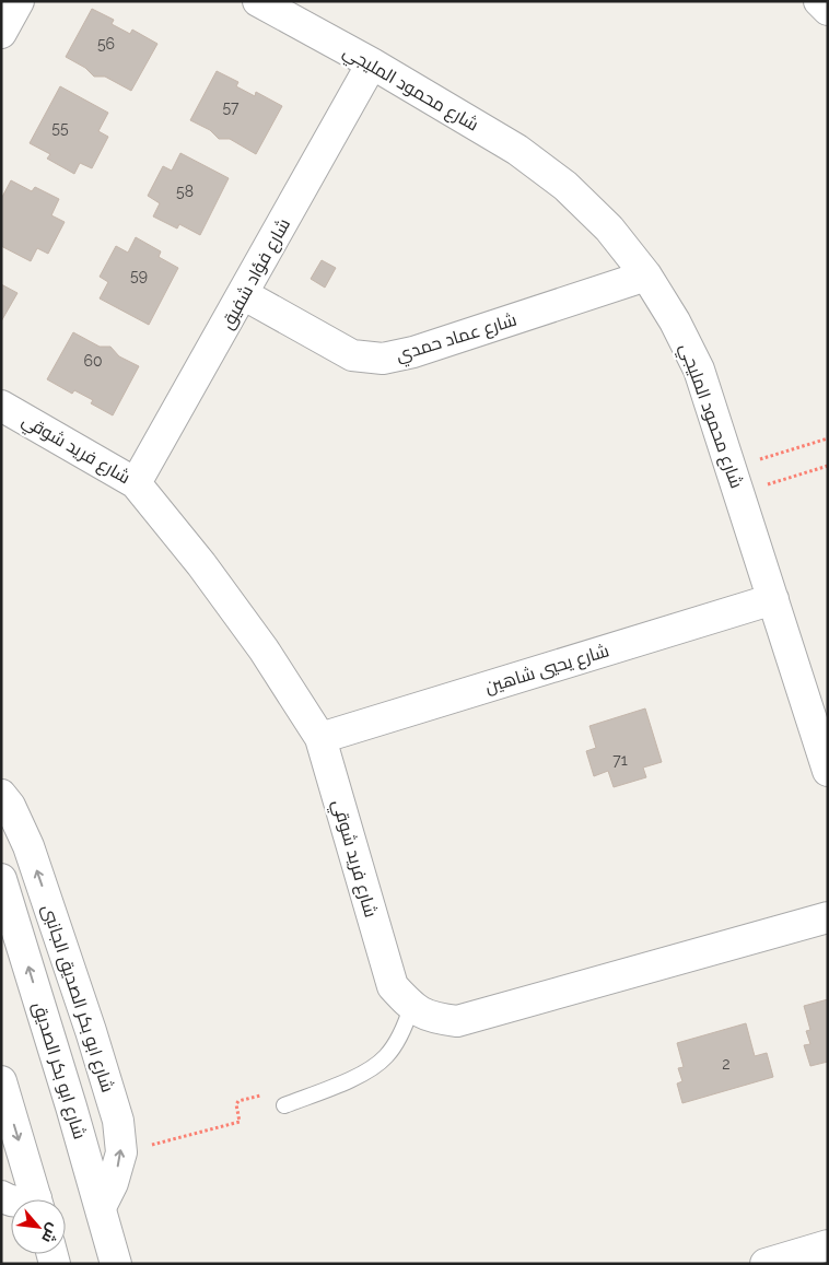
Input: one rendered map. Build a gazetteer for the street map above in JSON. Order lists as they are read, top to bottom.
{
  "streets": {
    "street": [
      "شارع محمود المليجي",
      "شارع فؤاد شفيق",
      "شارع عماد حمدي",
      "شارع فريد شوقي",
      "شارع يحيي شاهين",
      "شارع ابو بكر الصديق الجانبى",
      "شارع ابو بكر الصديق"
    ]
  },
  "crossings": [
    ["شارع محمود المليجي", "شارع فؤاد شفيق"],
    ["شارع محمود المليجي", "شارع عماد حمدي"],
    ["شارع محمود المليجي", "شارع يحيي شاهين"],
    ["شارع فؤاد شفيق", "شارع عماد حمدي"],
    ["شارع فؤاد شفيق", "شارع فريد شوقي"],
    ["شارع فريد شوقي", "شارع يحيي شاهين"],
    ["شارع ابو بكر الصديق الجانبى", "شارع ابو بكر الصديق"]
  ],
  "one_way": ["شارع ابو بكر الصديق الجانبى"],
  "house_numbers": [
    "56",
    "57",
    "55",
    "58",
    "59",
    "60",
    "71",
    "2"
  ],
  "north": "bottom right"
}
